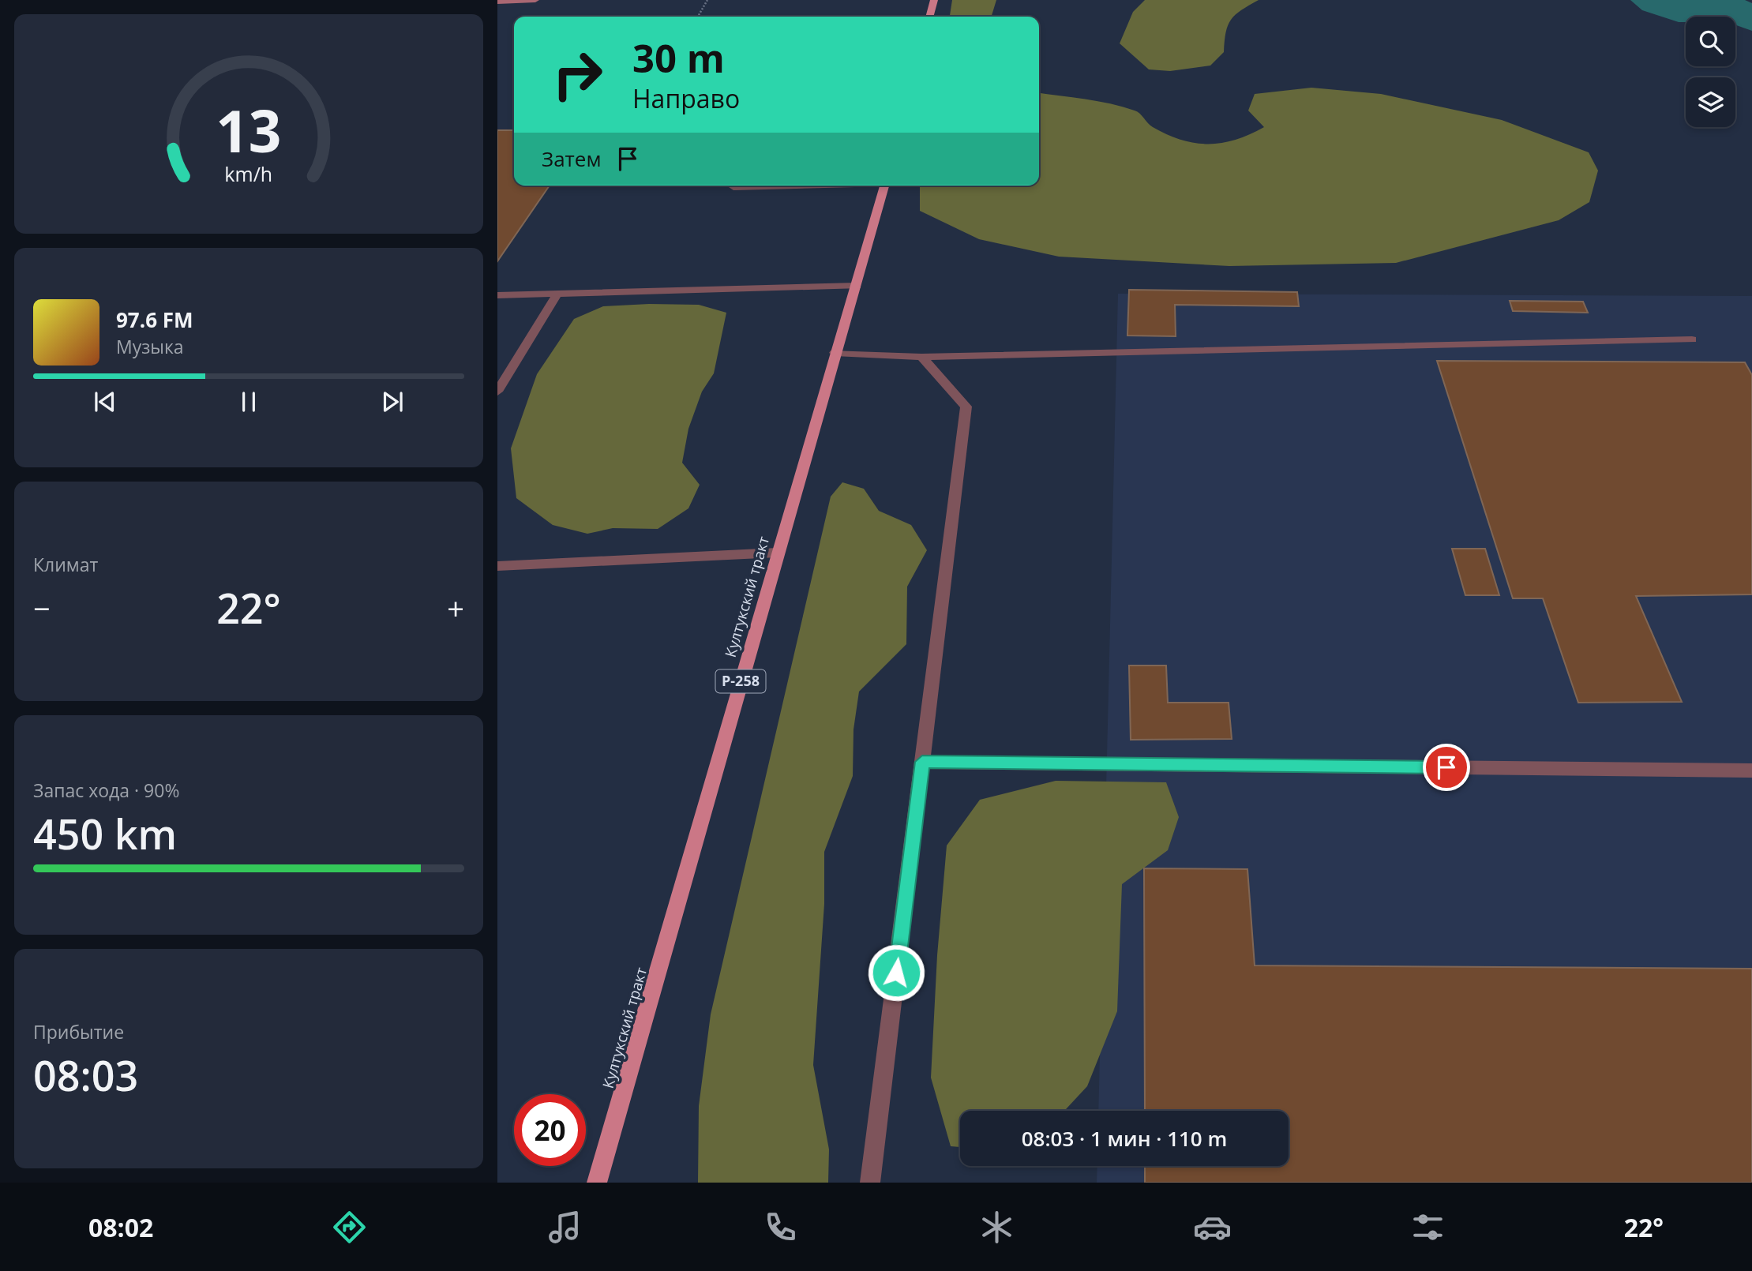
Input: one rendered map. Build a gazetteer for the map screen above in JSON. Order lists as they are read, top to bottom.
{
  "streets": {
    "main road": ["Култукский тракт", "Р-258"]
  },
  "page": {
    "turn": ["30 m", "Направо"],
    "then": "Затем",
    "song": ["97.6 FM", "Музыка"],
    "tile": [
      "Климат",
      ["Запас хода · 90%", "450 km"],
      ["Прибытие", "08:03"]
    ],
    "heat": ["−", "22°", "+"],
    "limit": "20",
    "trip": "08:03 · 1 мин · 110 m",
    "tabs": ["08:02", "22°"],
    "gauge": ["13", "km/h"]
  }
}
